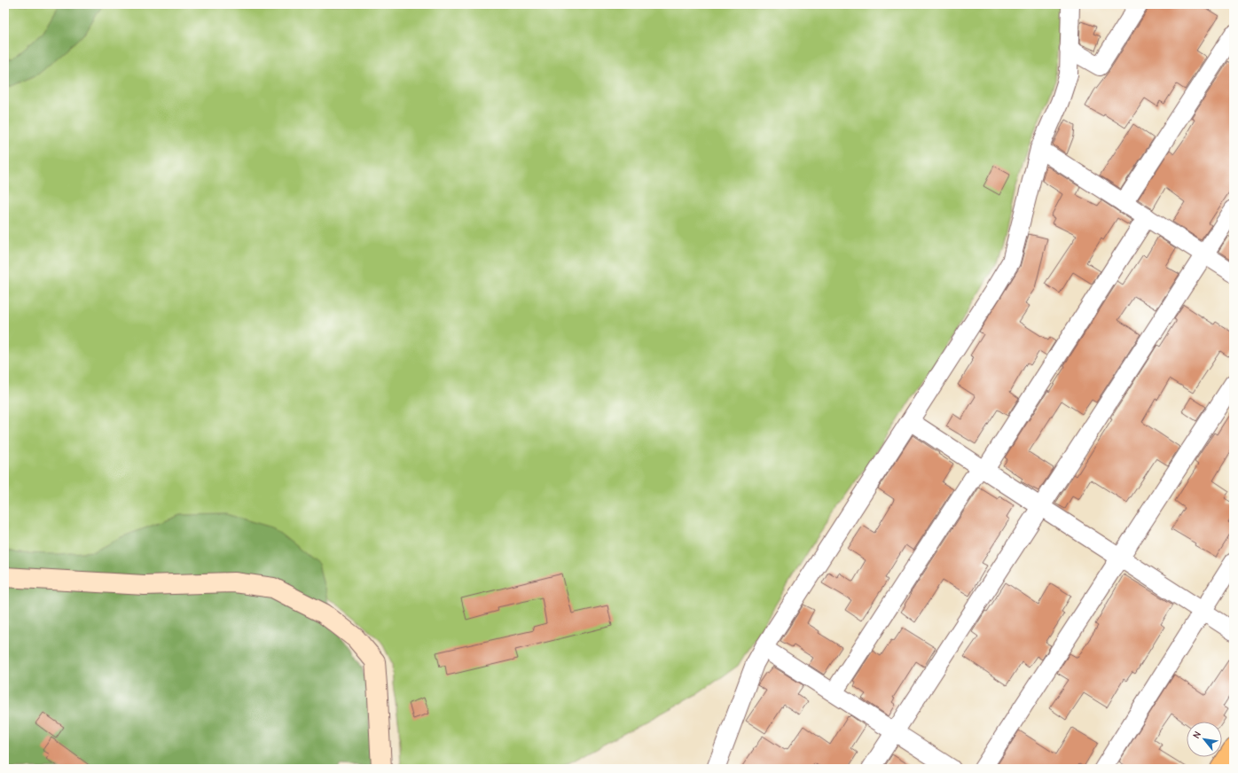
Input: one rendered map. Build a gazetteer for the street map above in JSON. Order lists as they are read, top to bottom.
{
  "north": "top left"
}
